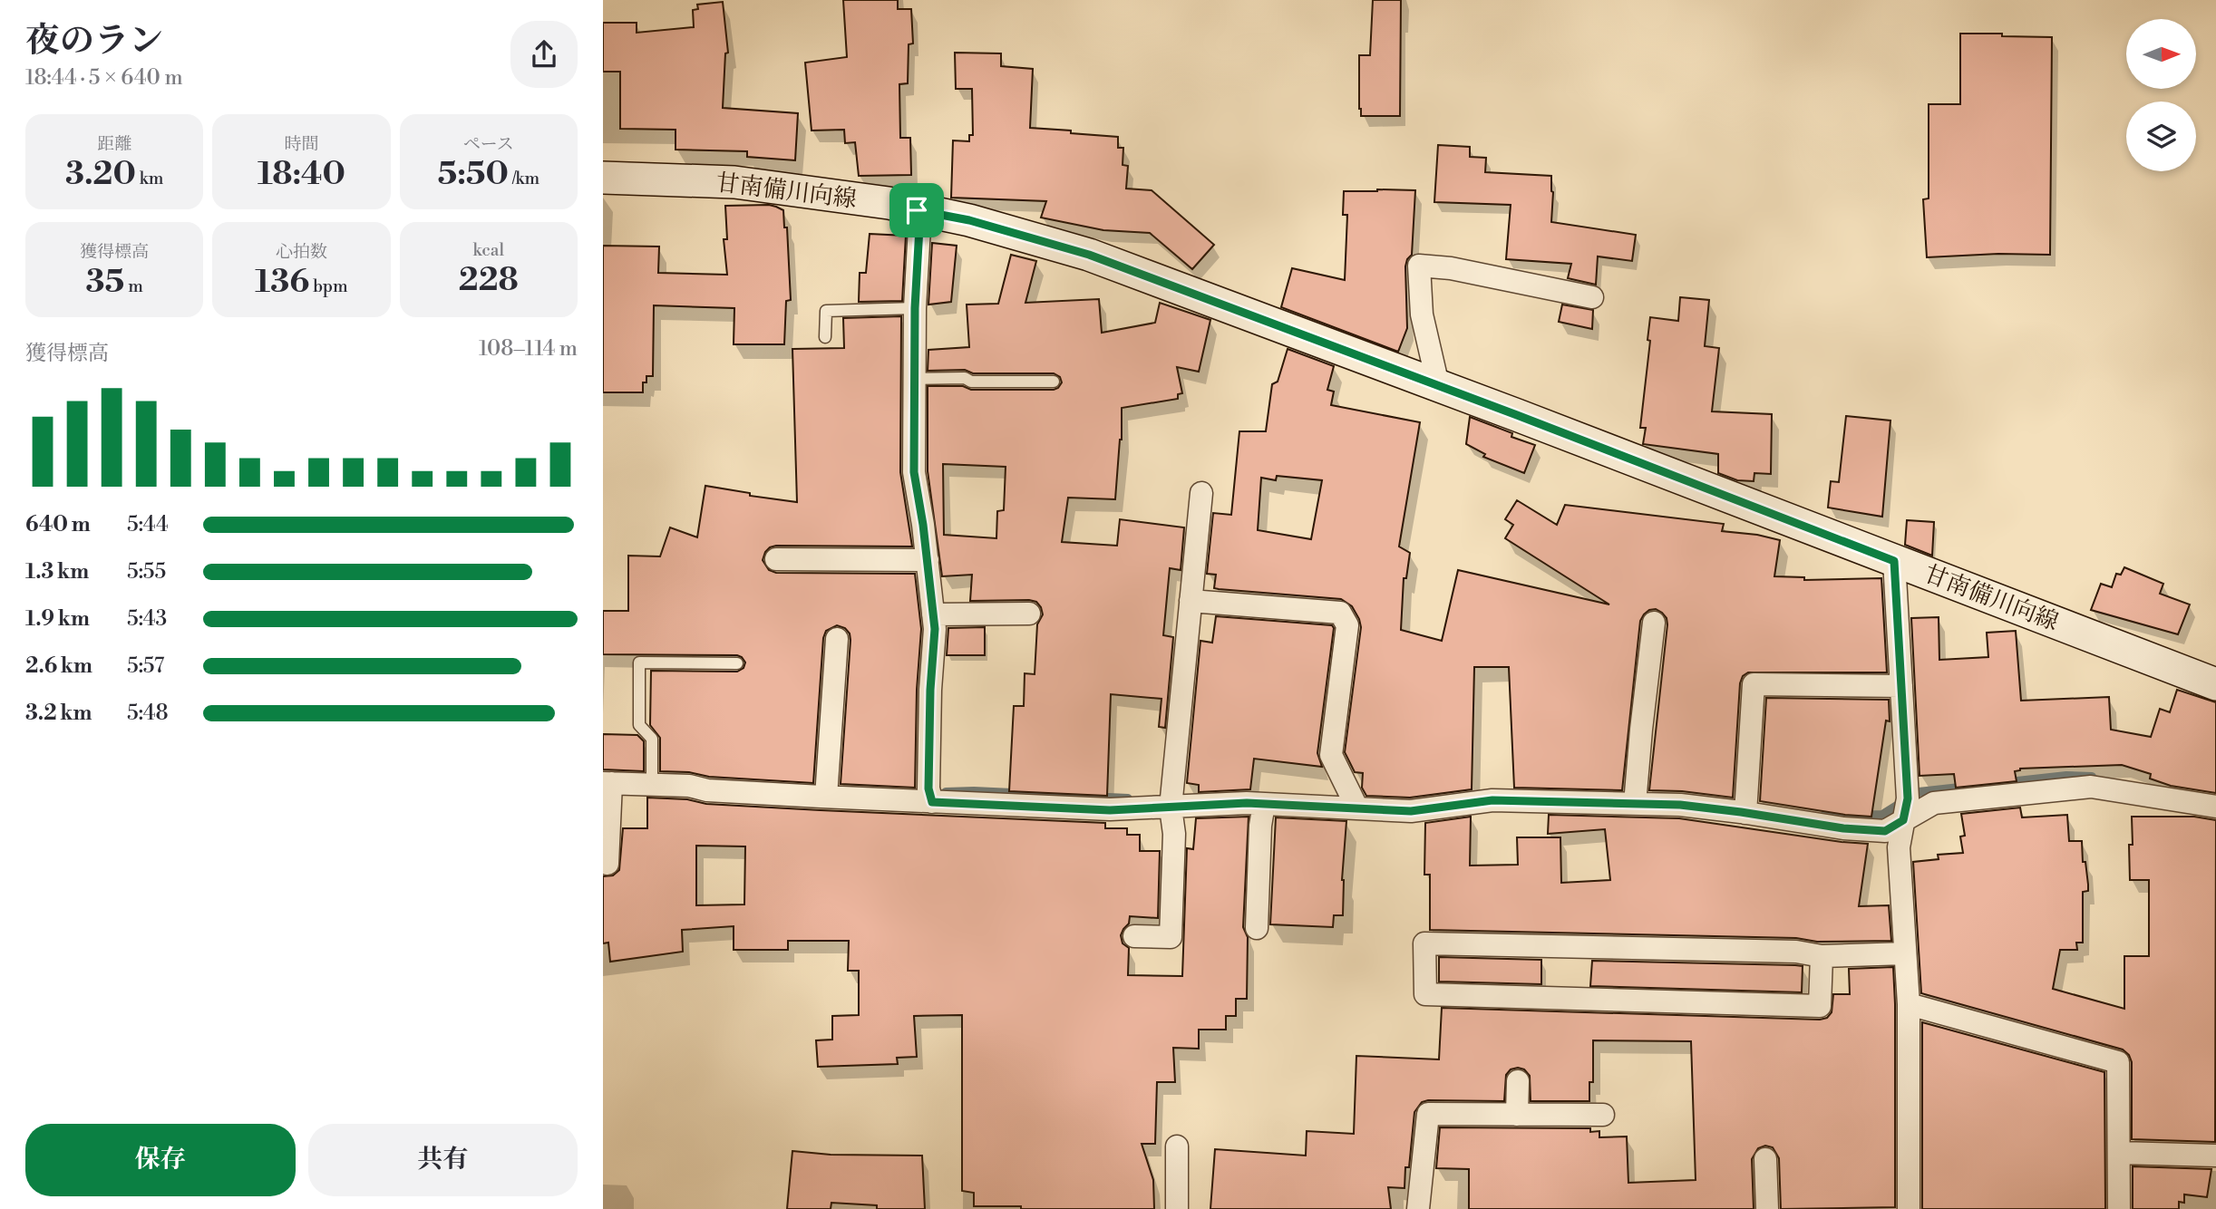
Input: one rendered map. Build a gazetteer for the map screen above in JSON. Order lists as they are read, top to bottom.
{
  "streets": {
    "main road": ["甘南備川向線"]
  },
  "north": "right",
  "page": {
    "heading": ["夜のラン", "18:44 · 5 × 640 m"],
    "stats": [
      ["距離", "3.20 km"],
      ["時間", "18:40"],
      ["ペース", "5:50 /km"],
      ["獲得標高", "35 m"],
      ["心拍数", "136 bpm"],
      ["kcal", "228"]
    ],
    "chart": ["獲得標高", "108–114 m"],
    "list": [
      {
        "name": "640 m",
        "note": "5:44"
      },
      {
        "name": "1.3 km",
        "note": "5:55"
      },
      {
        "name": "1.9 km",
        "note": "5:43"
      },
      {
        "name": "2.6 km",
        "note": "5:57"
      },
      {
        "name": "3.2 km",
        "note": "5:48"
      }
    ],
    "buttons": ["保存", "共有"]
  }
}
